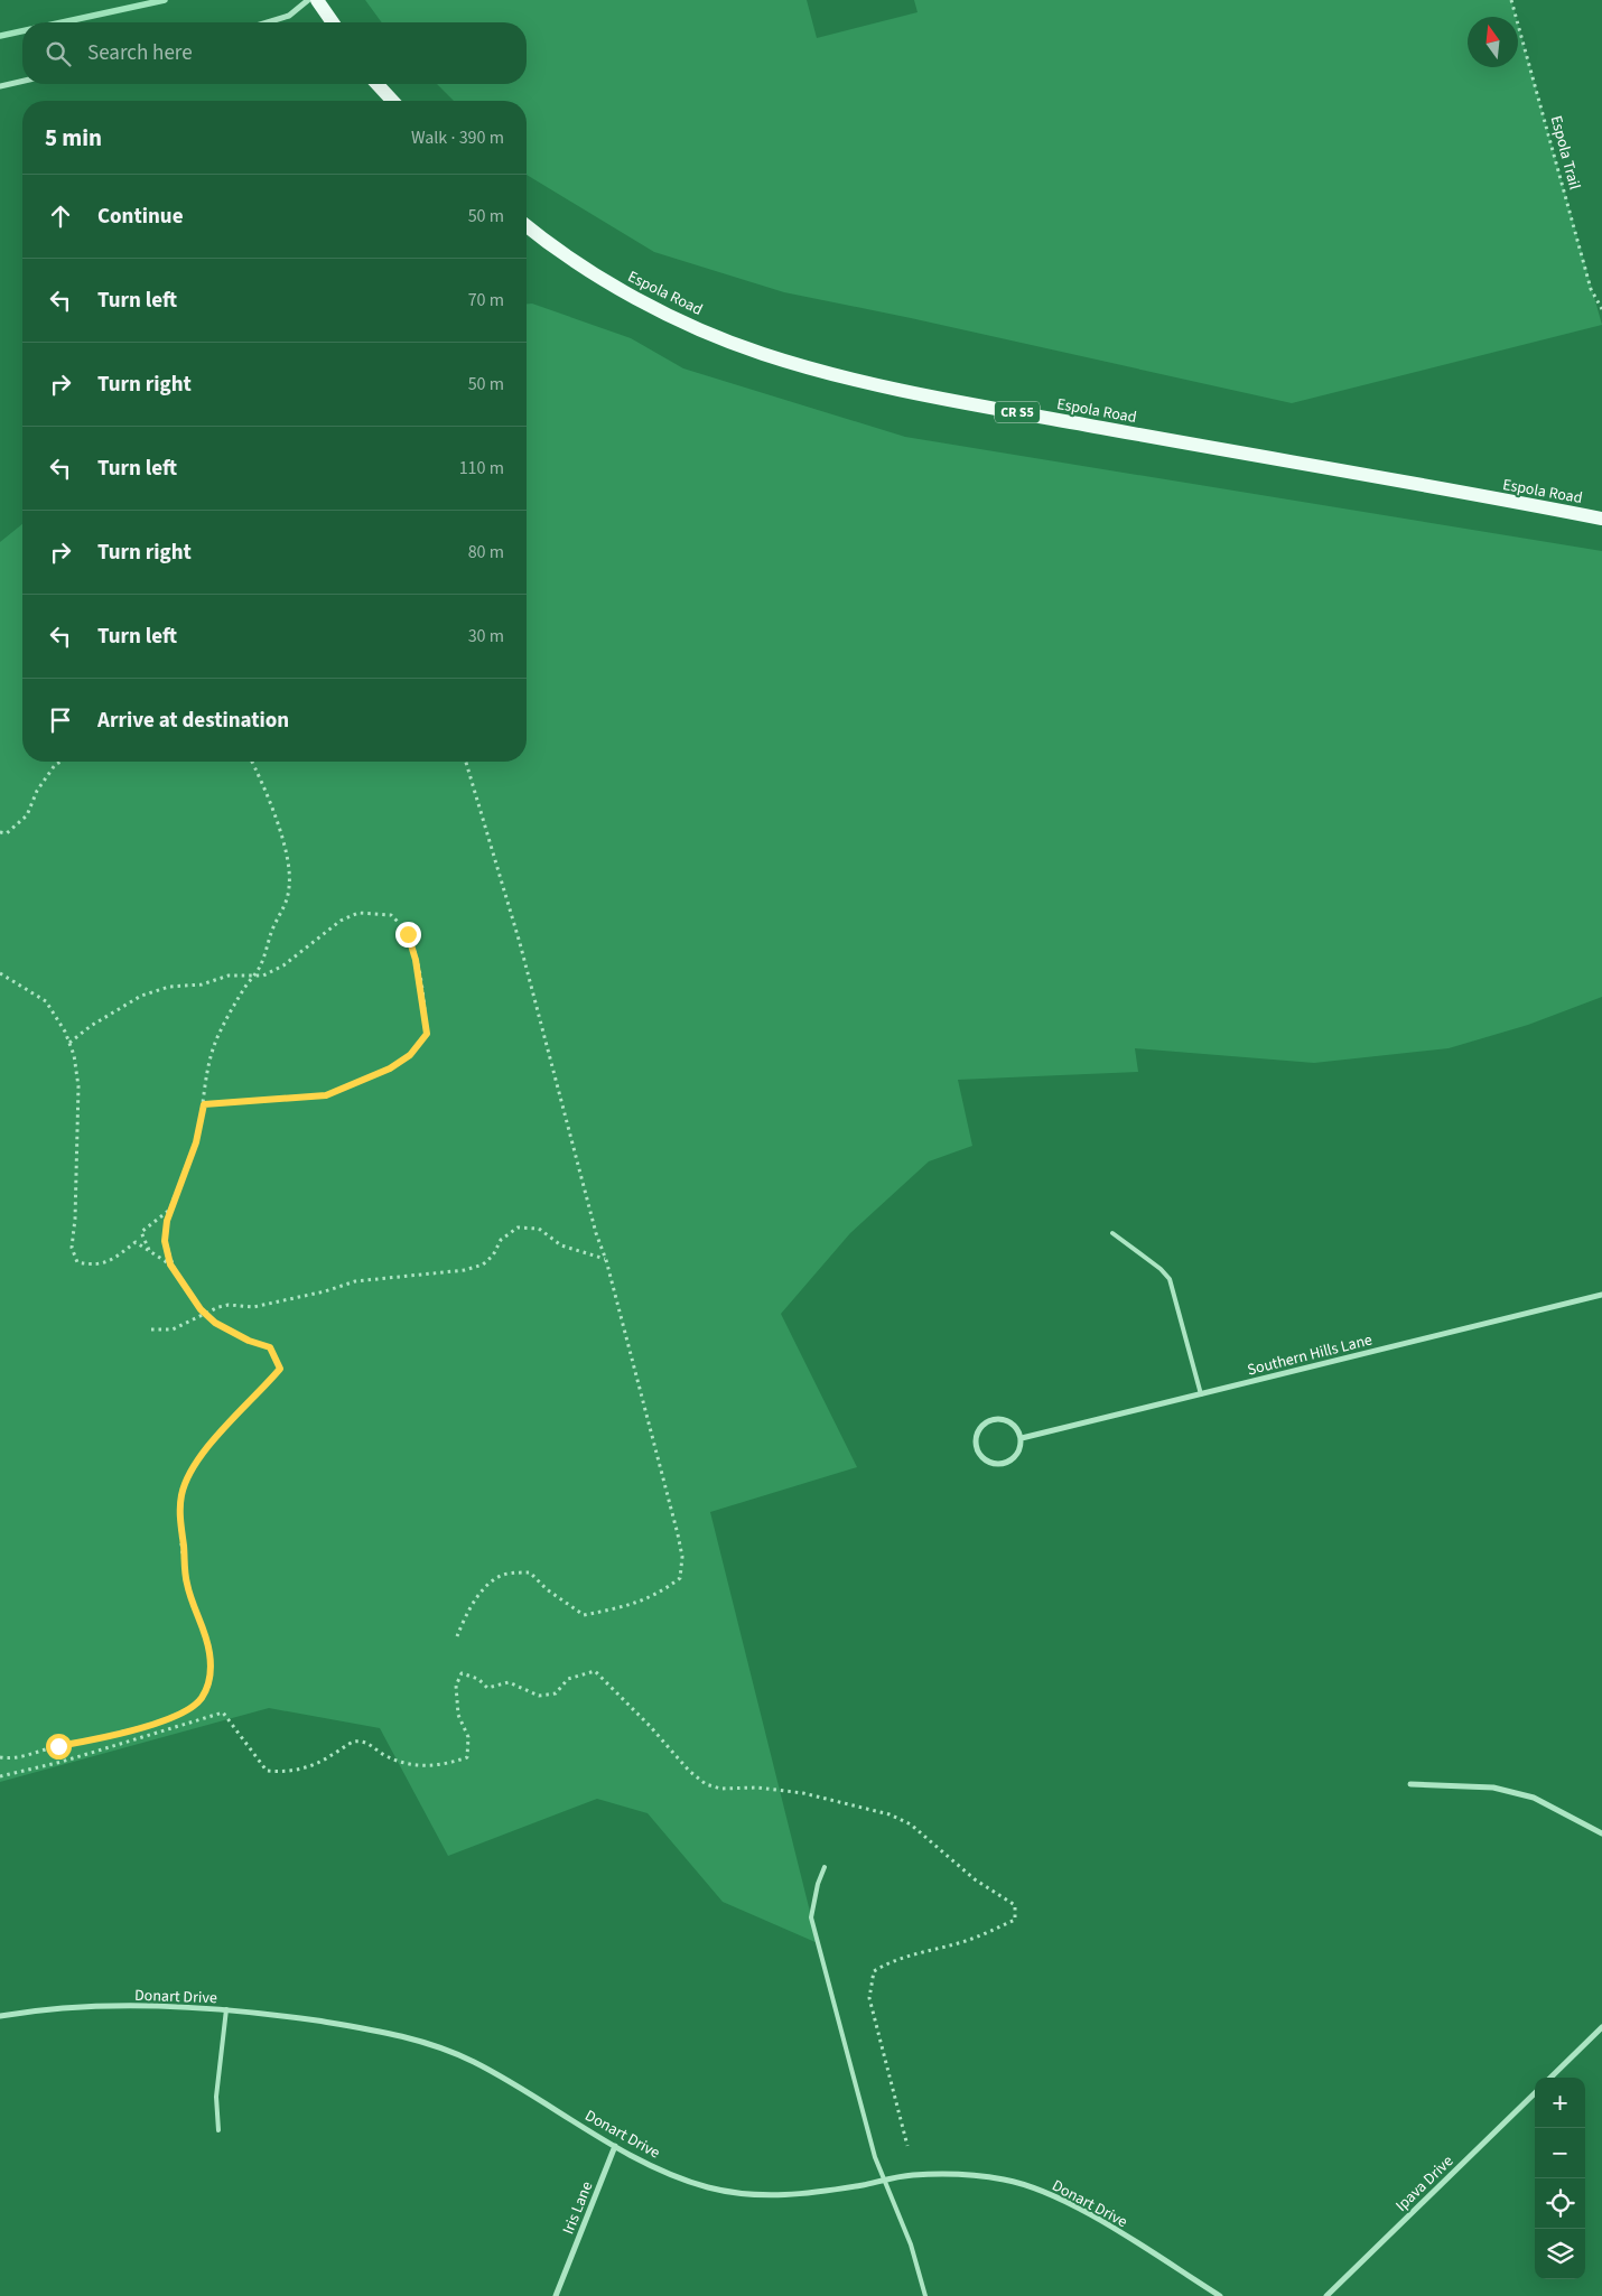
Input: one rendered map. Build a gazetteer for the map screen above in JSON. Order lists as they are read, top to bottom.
{
  "streets": {
    "main road": ["Espola Road", "CR S5"],
    "street": [
      "Southern Hills Lane",
      "Donart Drive",
      "Ipava Drive",
      "Iris Lane"
    ],
    "path": ["Espola Trail"]
  },
  "crossings": [
    ["Donart Drive", "Iris Lane"]
  ],
  "north": "top",
  "page": {
    "search": "Search here",
    "heading": ["5 min", "Walk · 390 m"],
    "list": [
      ["Continue", "50 m"],
      ["Turn left", "70 m"],
      ["Turn right", "50 m"],
      ["Turn left", "110 m"],
      ["Turn right", "80 m"],
      ["Turn left", "30 m"],
      "Arrive at destination"
    ],
    "map_buttons": ["+", "−"]
  }
}
